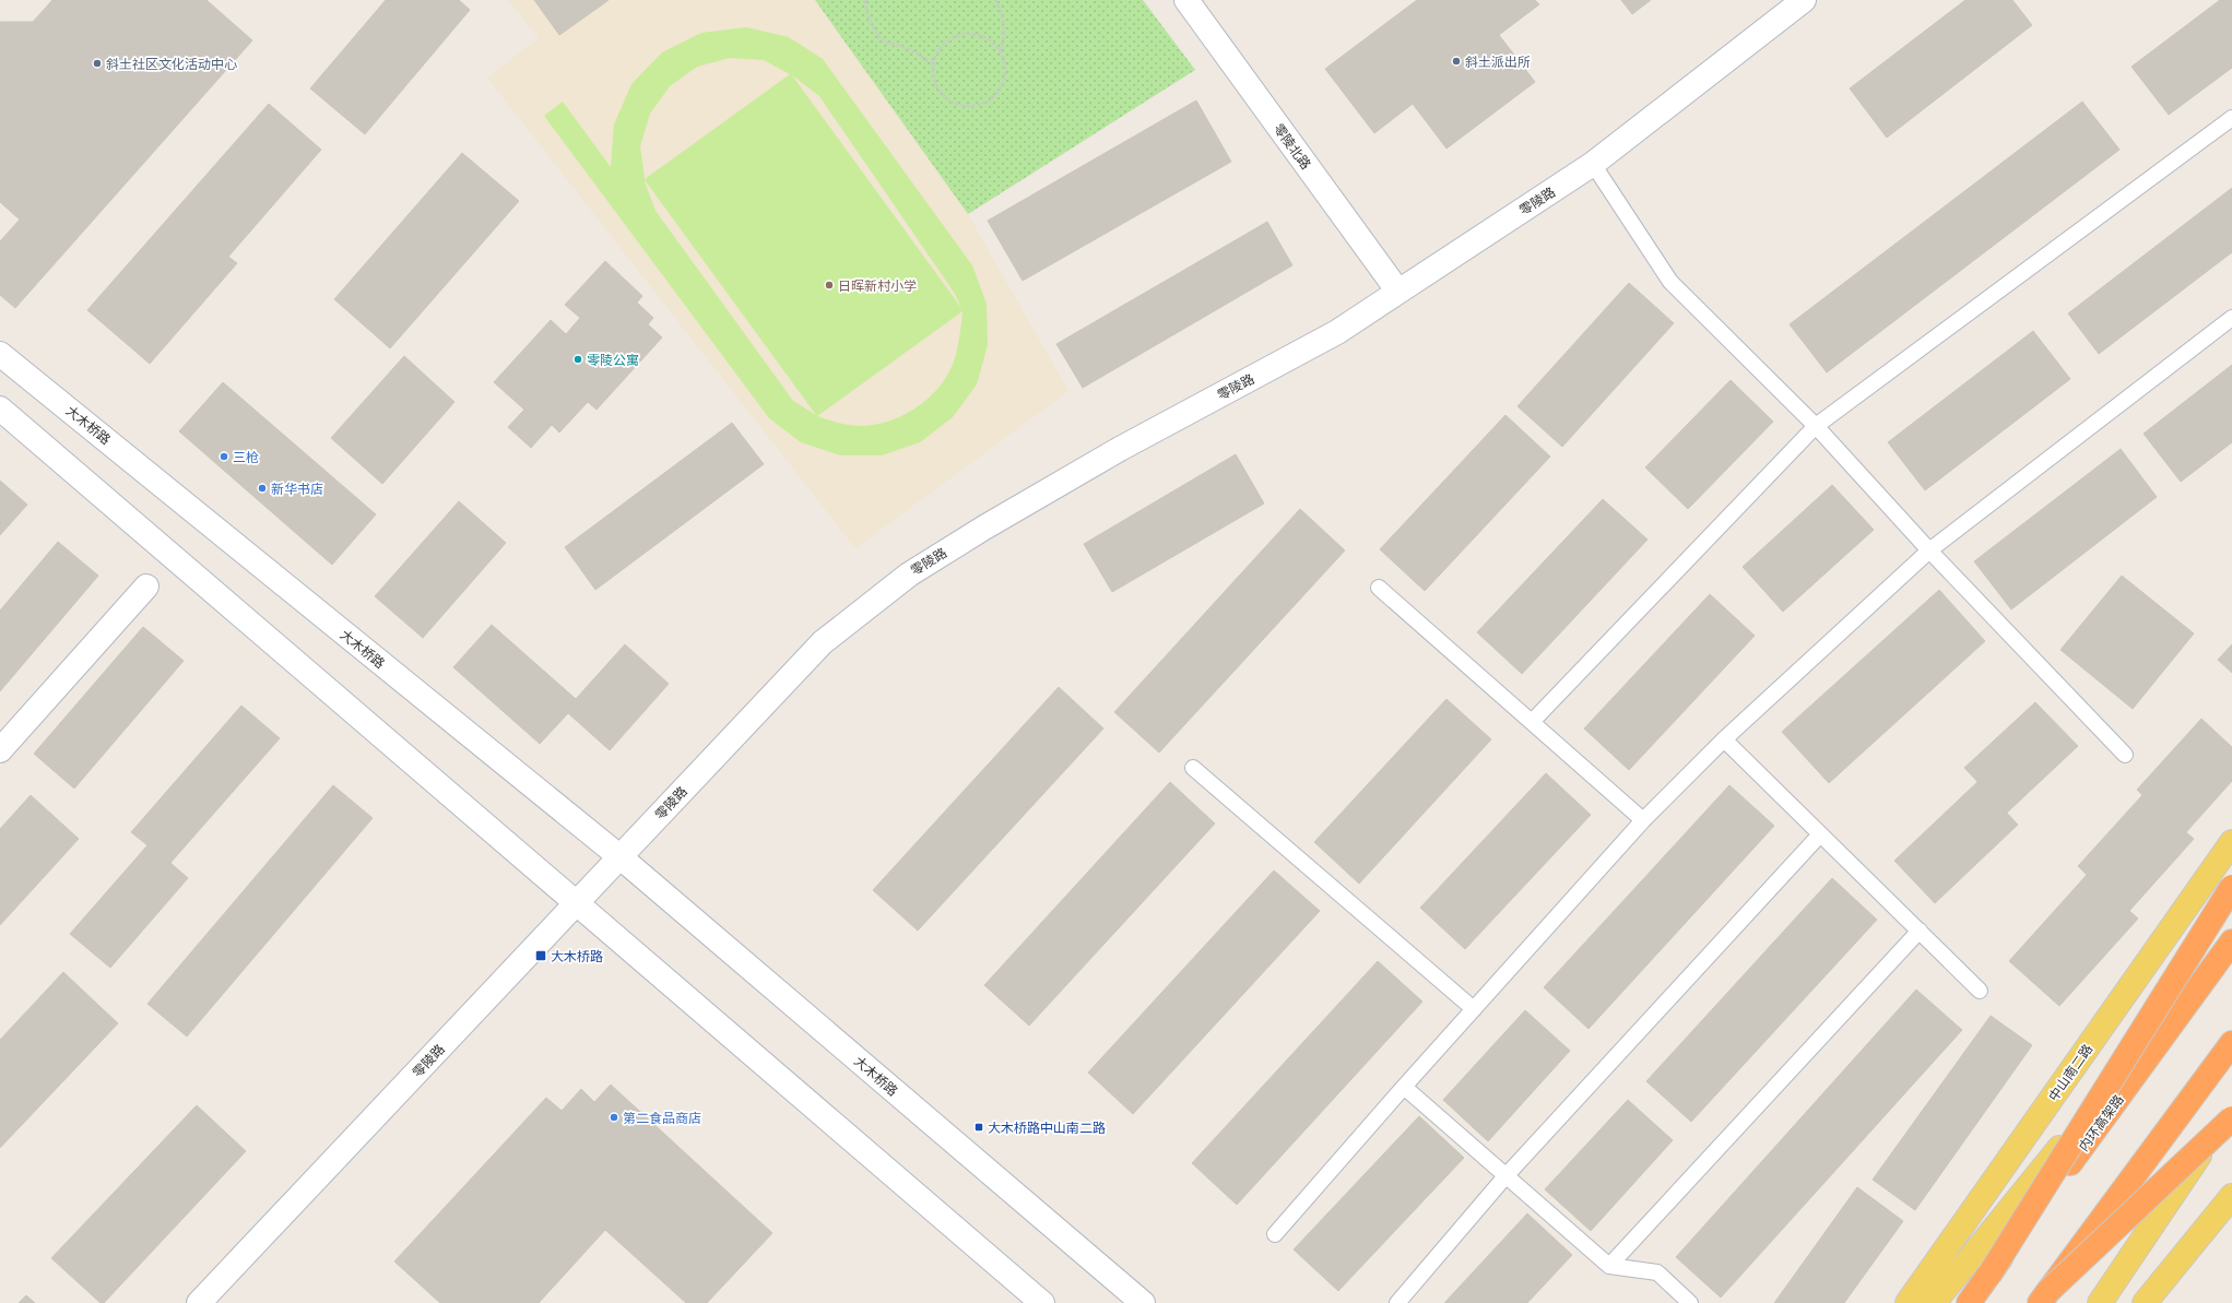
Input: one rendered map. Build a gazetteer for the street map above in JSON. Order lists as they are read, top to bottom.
{
  "streets": {
    "highway": ["内环高架路"],
    "main road": ["中山南二路"],
    "street": ["零陵北路", "零陵路", "大木桥路"]
  },
  "crossings": [
    ["零陵北路", "零陵路"],
    ["零陵路", "大木桥路"]
  ],
  "places": {
    "other": [
      "斜土派出所",
      "斜土社区文化活动中心",
      "日晖新村小学",
      "零陵公寓",
      "三枪",
      "新华书店",
      "第二食品商店"
    ],
    "transit": ["大木桥路", "大木桥路中山南二路"]
  }
}
